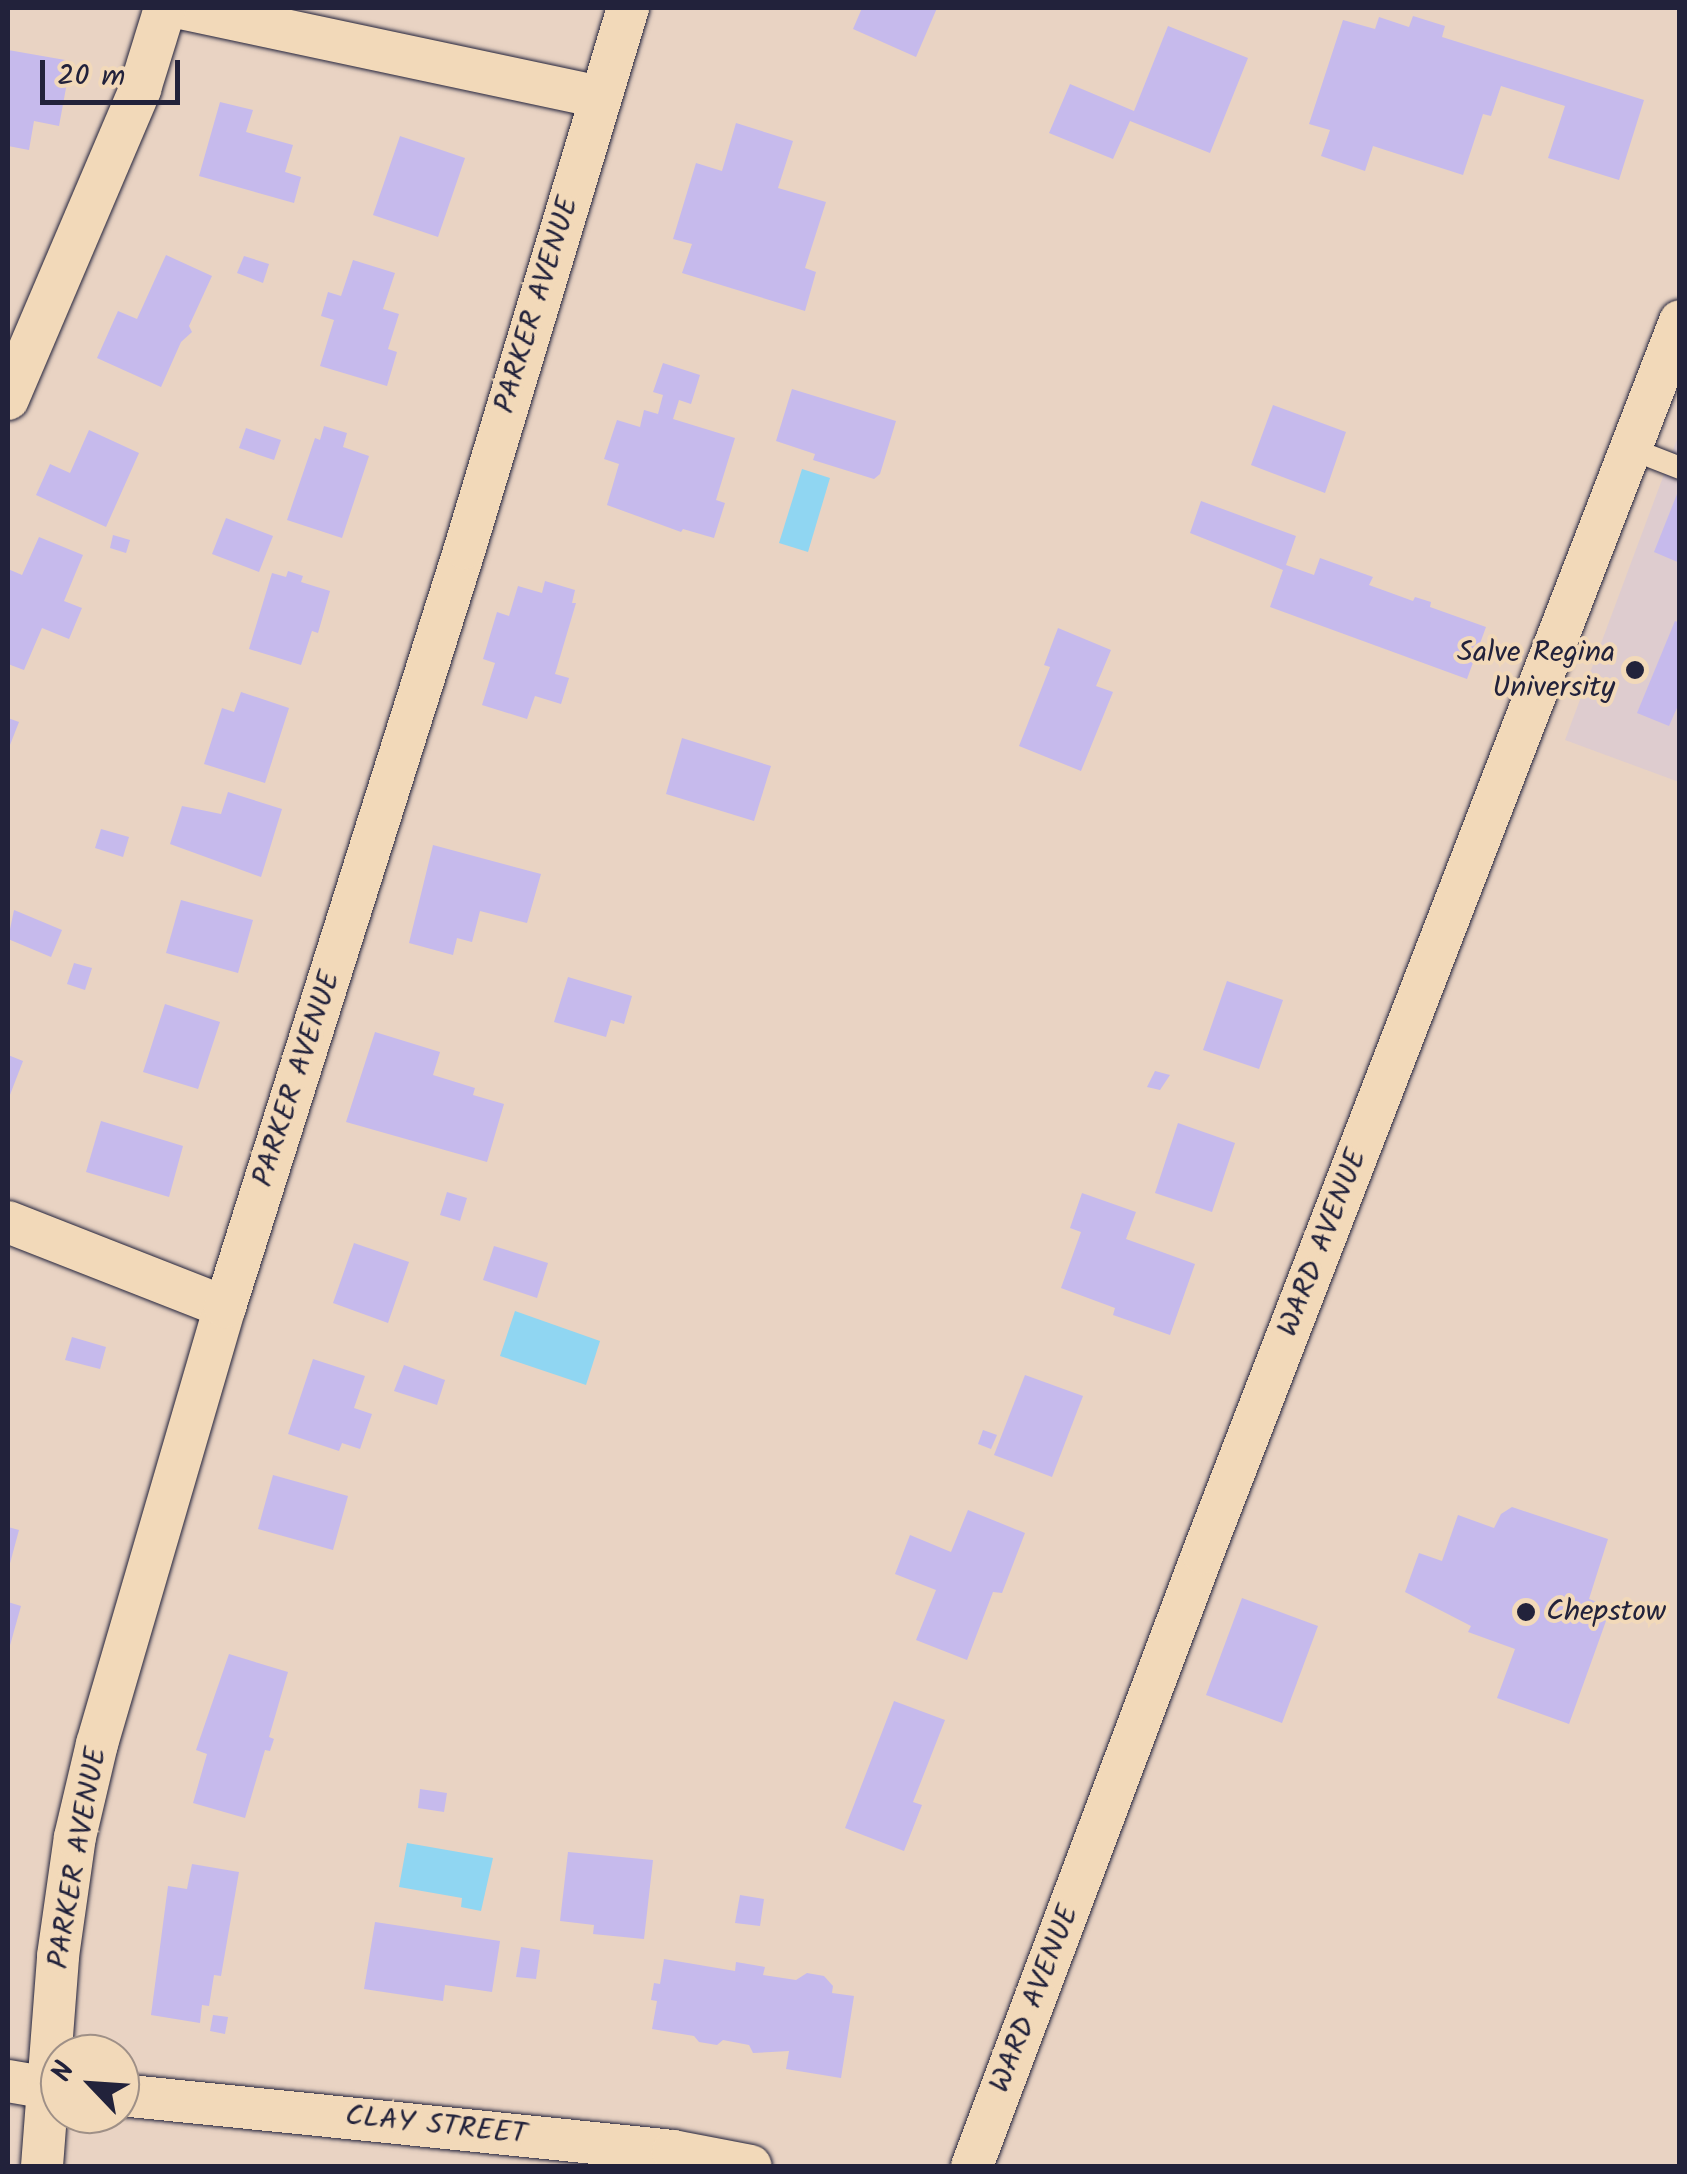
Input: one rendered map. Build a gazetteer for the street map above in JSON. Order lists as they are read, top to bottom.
{
  "streets": {
    "street": ["PARKER AVENUE", "WARD AVENUE", "CLAY STREET"]
  },
  "places": ["Salve Regina University", "Chepstow"],
  "scale_bar": "20 m",
  "north": "top left"
}
